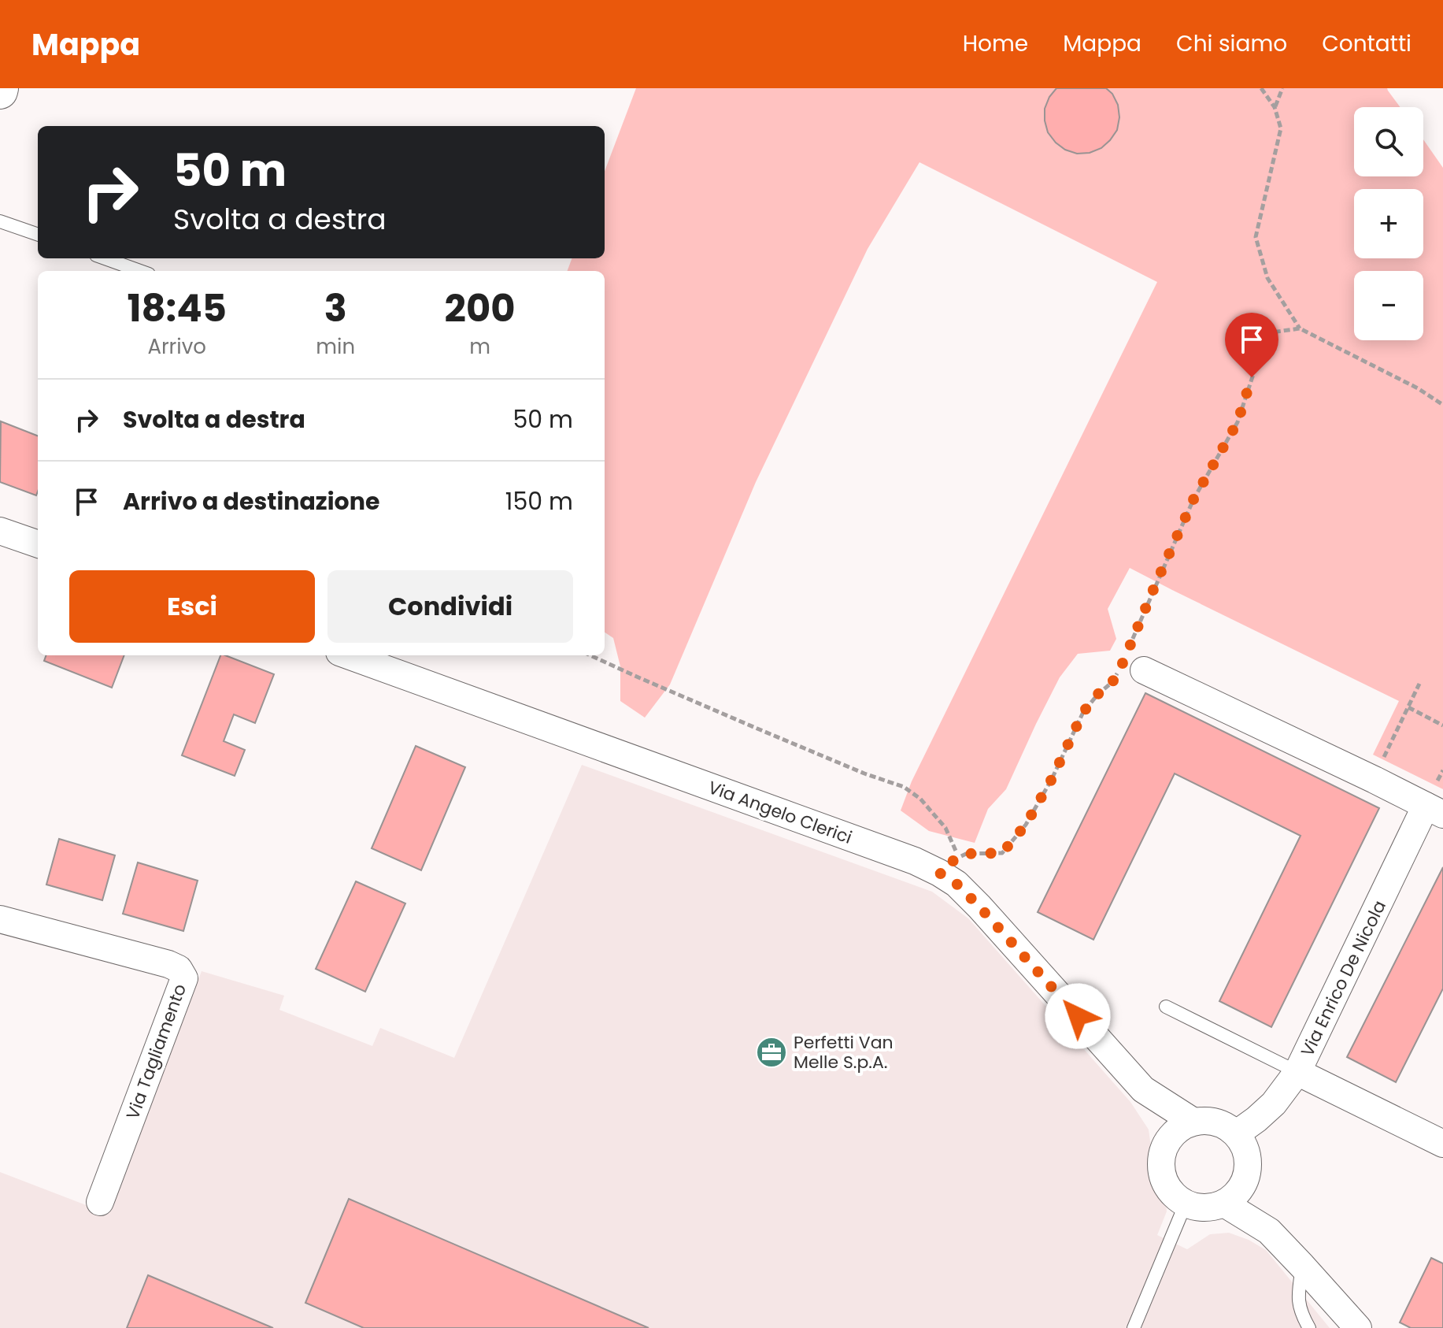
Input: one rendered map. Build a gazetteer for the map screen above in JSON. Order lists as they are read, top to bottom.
{
  "streets": {
    "street": ["Via Angelo Clerici", "Via Enrico De Nicola", "Via Tagliamento"]
  },
  "crossings": [
    ["Via Angelo Clerici", "Via Enrico De Nicola"]
  ],
  "places": {
    "office": ["Perfetti Van Melle S.p.A."]
  },
  "page": {
    "header": "Mappa",
    "nav": [
      "Home",
      "Mappa",
      "Chi siamo",
      "Contatti"
    ],
    "map_buttons": ["+", "−"],
    "turn": ["50 m", "Svolta a destra"],
    "eta": [
      "18:45",
      "Arrivo",
      "3",
      "min",
      "200",
      "m"
    ],
    "list": [
      {
        "name": "Svolta a destra",
        "value": "50 m"
      },
      {
        "name": "Arrivo a destinazione",
        "value": "150 m"
      }
    ],
    "buttons": ["Esci", "Condividi"]
  }
}
